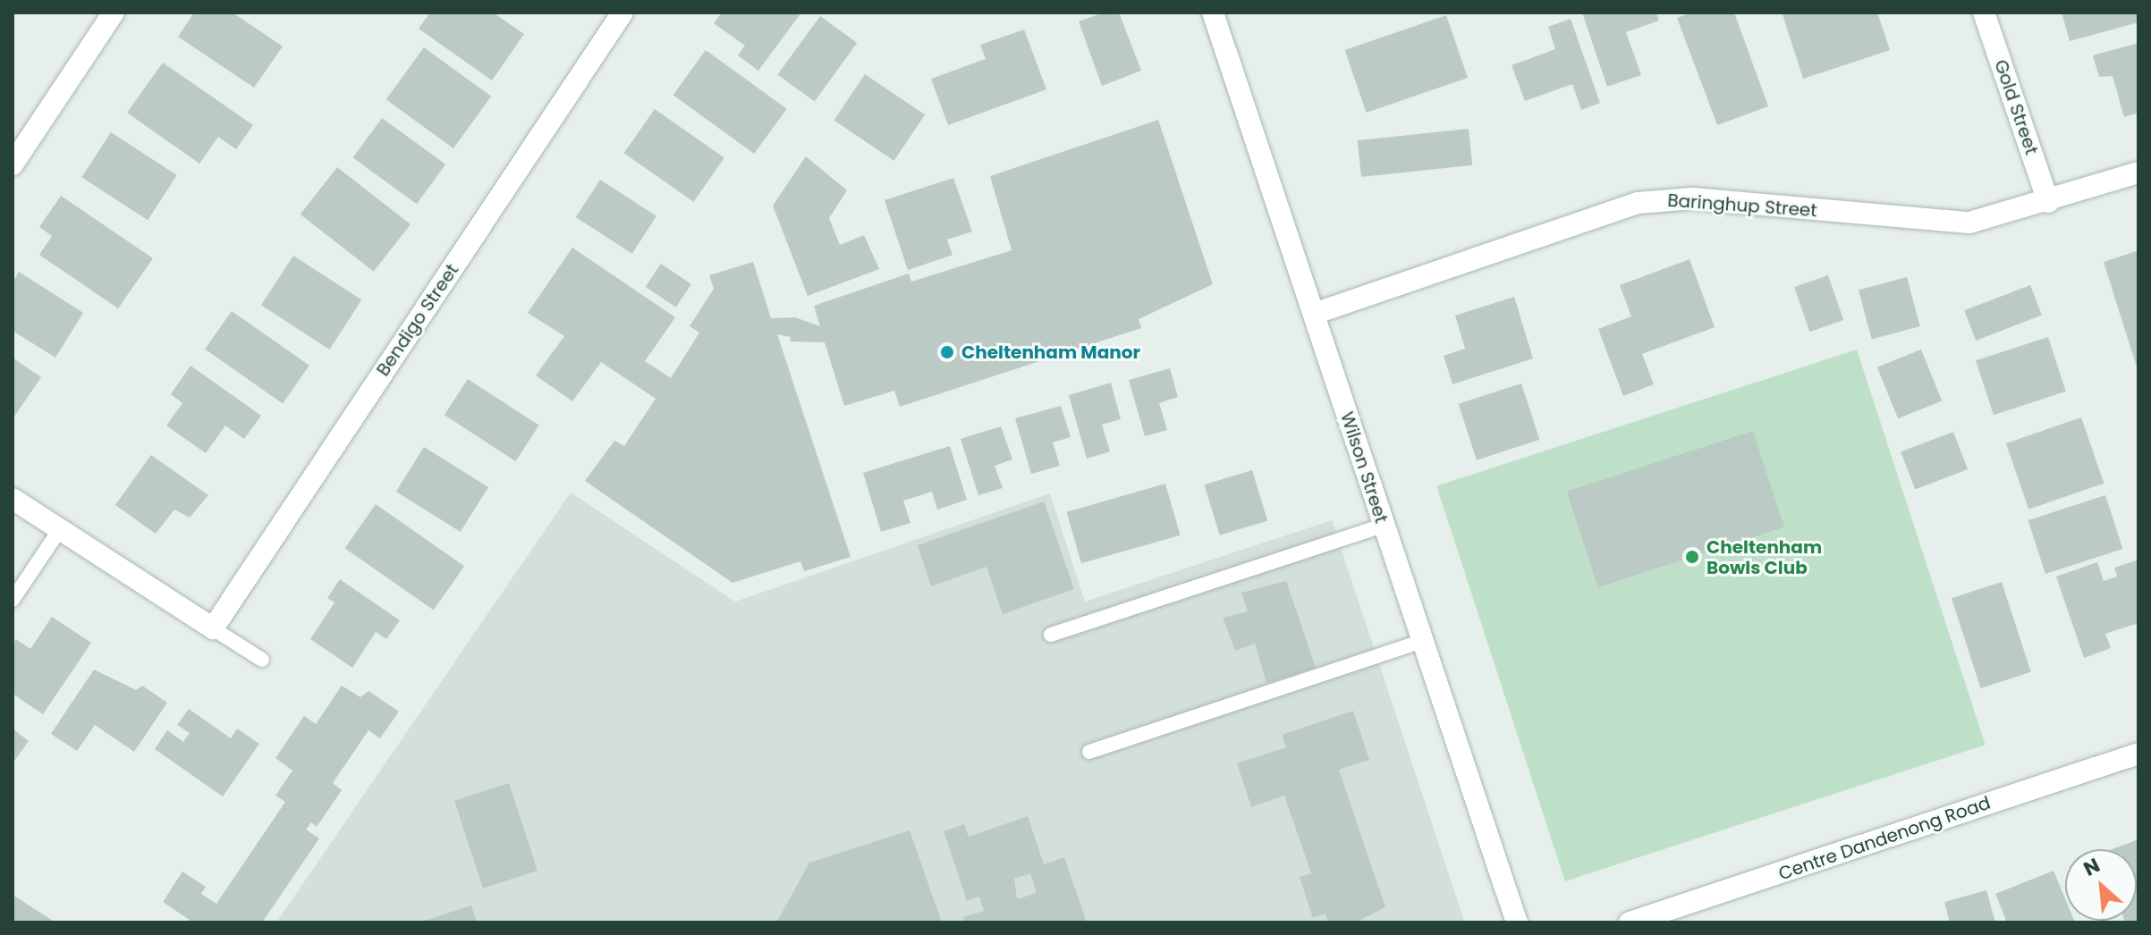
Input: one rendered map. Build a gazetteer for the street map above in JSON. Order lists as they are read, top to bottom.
{
  "streets": {
    "street": [
      "Gold Street",
      "Baringhup Street",
      "Bendigo Street",
      "Wilson Street",
      "Centre Dandenong Road"
    ]
  },
  "crossings": [
    ["Gold Street", "Baringhup Street"],
    ["Baringhup Street", "Wilson Street"]
  ],
  "places": ["Cheltenham Manor", "Cheltenham Bowls Club"],
  "north": "top left"
}
